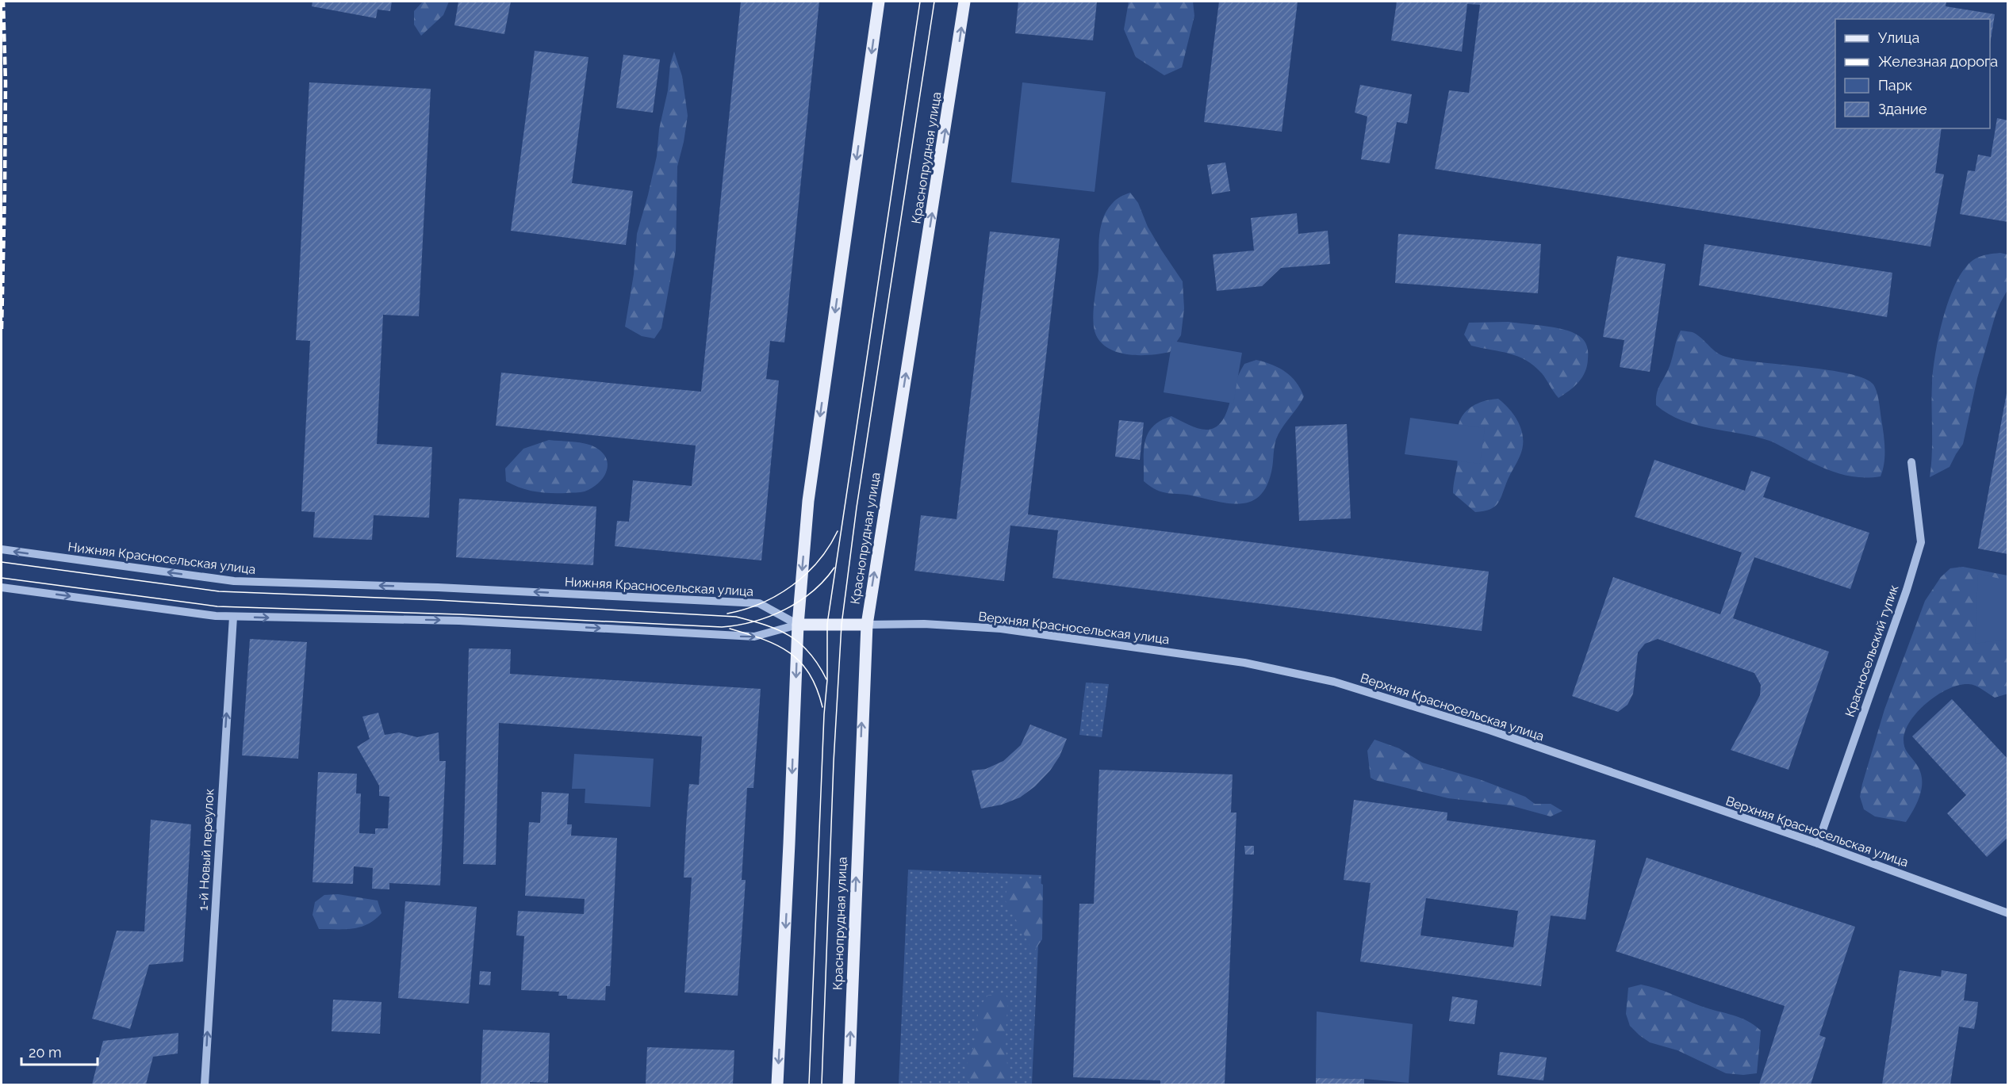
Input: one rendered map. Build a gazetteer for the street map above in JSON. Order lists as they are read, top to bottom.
{
  "streets": {
    "main road": ["Краснопрудная улица"],
    "street": [
      "Нижняя Красносельская улица",
      "Верхняя Красносельская улица",
      "Красносельский тупик",
      "1-й Новый переулок"
    ]
  },
  "crossings": [
    ["Краснопрудная улица", "Верхняя Красносельская улица"],
    ["Верхняя Красносельская улица", "Красносельский тупик"]
  ],
  "one_way": ["1-й Новый переулок"],
  "legend": [
    "Улица",
    "Железная дорога",
    "Парк",
    "Здание"
  ],
  "scale_bar": "20 m"
}
